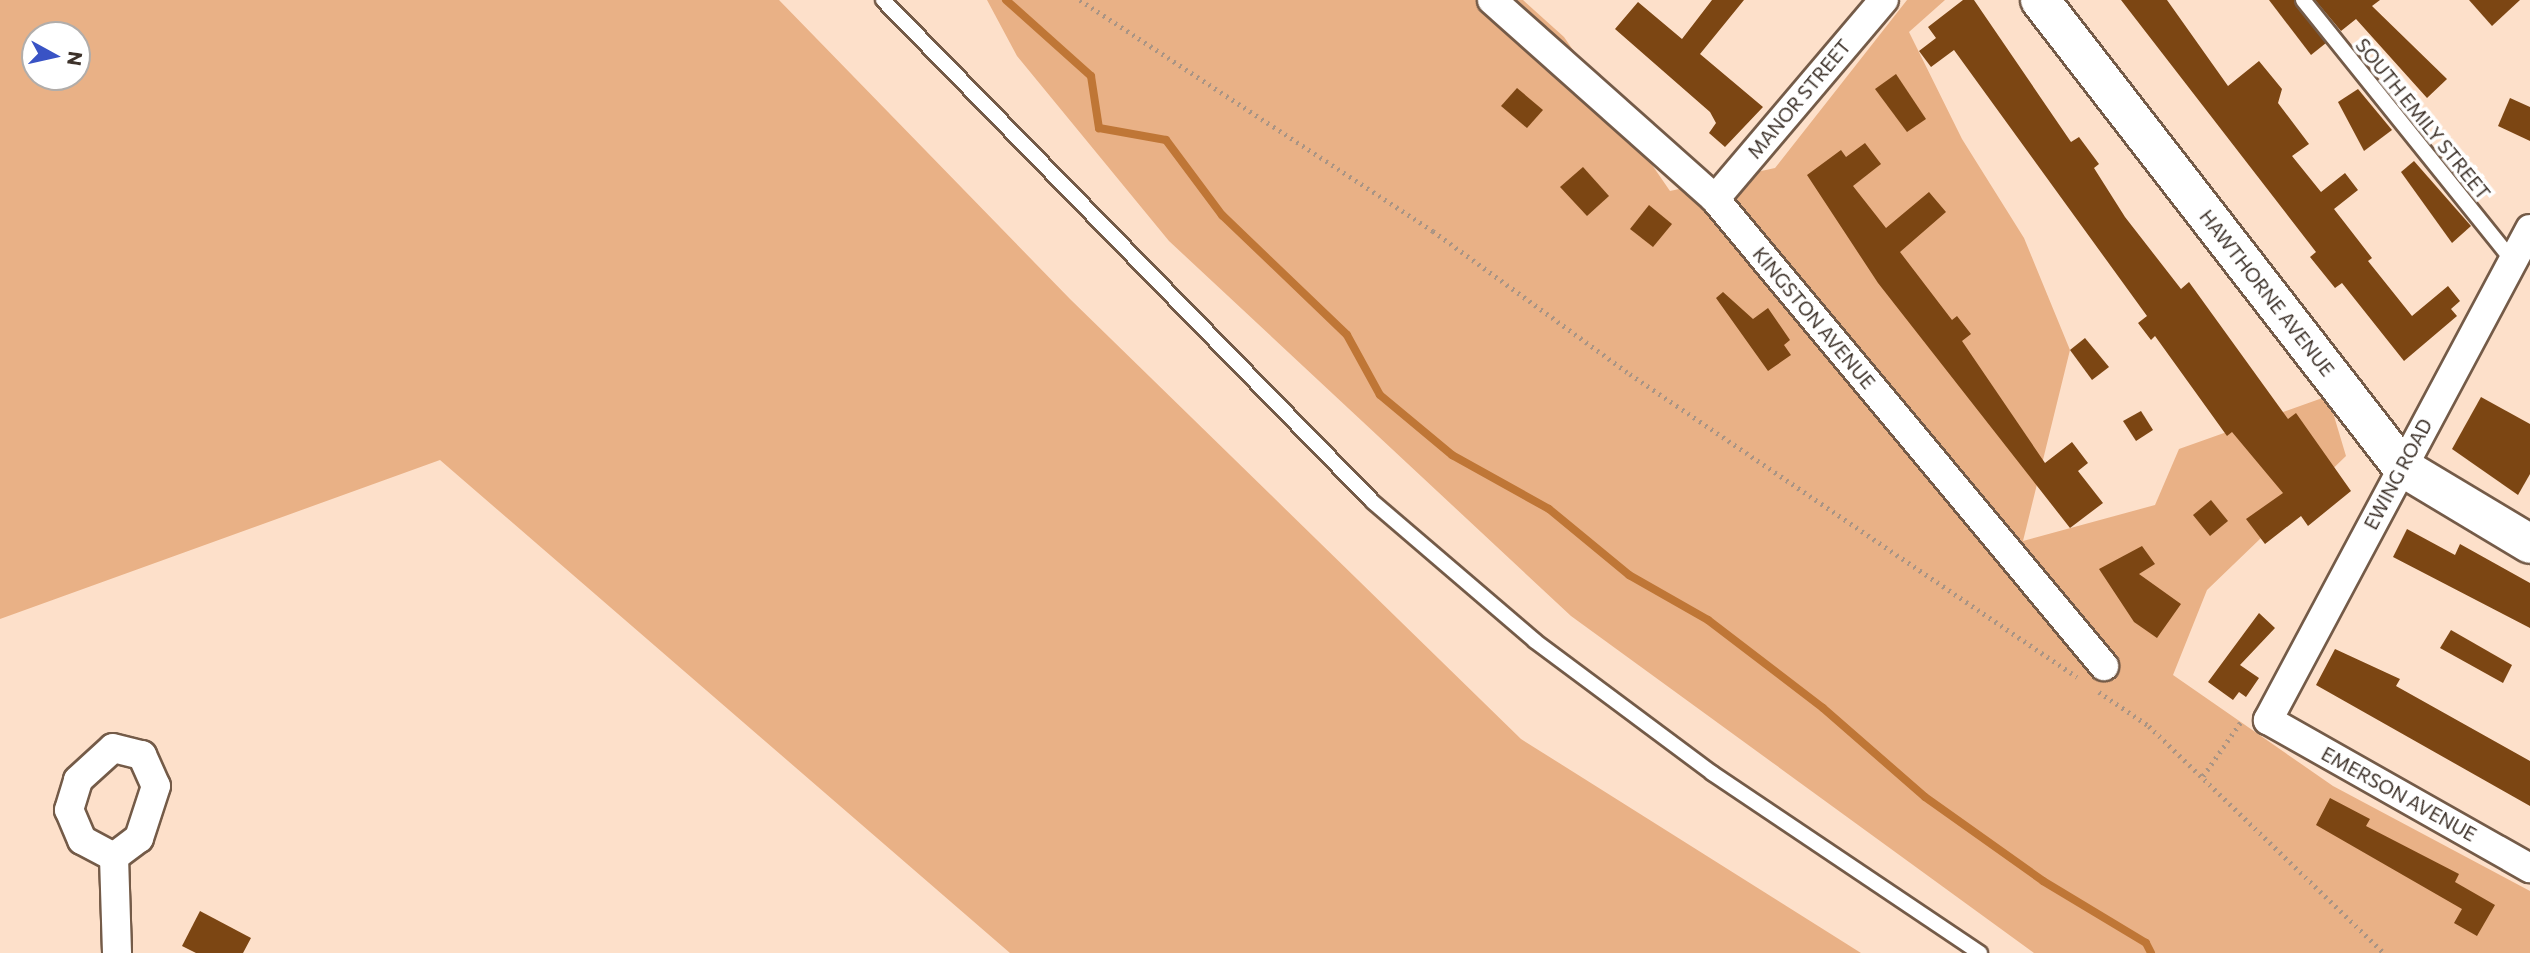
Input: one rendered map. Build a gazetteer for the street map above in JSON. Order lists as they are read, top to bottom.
{
  "streets": {
    "street": [
      "MANOR STREET",
      "HAWTHORNE AVENUE",
      "KINGSTON AVENUE",
      "EWING ROAD",
      "EMERSON AVENUE"
    ],
    "lane": ["SOUTH EMILY STREET"]
  },
  "crossings": [
    ["MANOR STREET", "KINGSTON AVENUE"],
    ["SOUTH EMILY STREET", "EWING ROAD"],
    ["HAWTHORNE AVENUE", "EWING ROAD"],
    ["EWING ROAD", "EMERSON AVENUE"]
  ],
  "north": "right"
}
